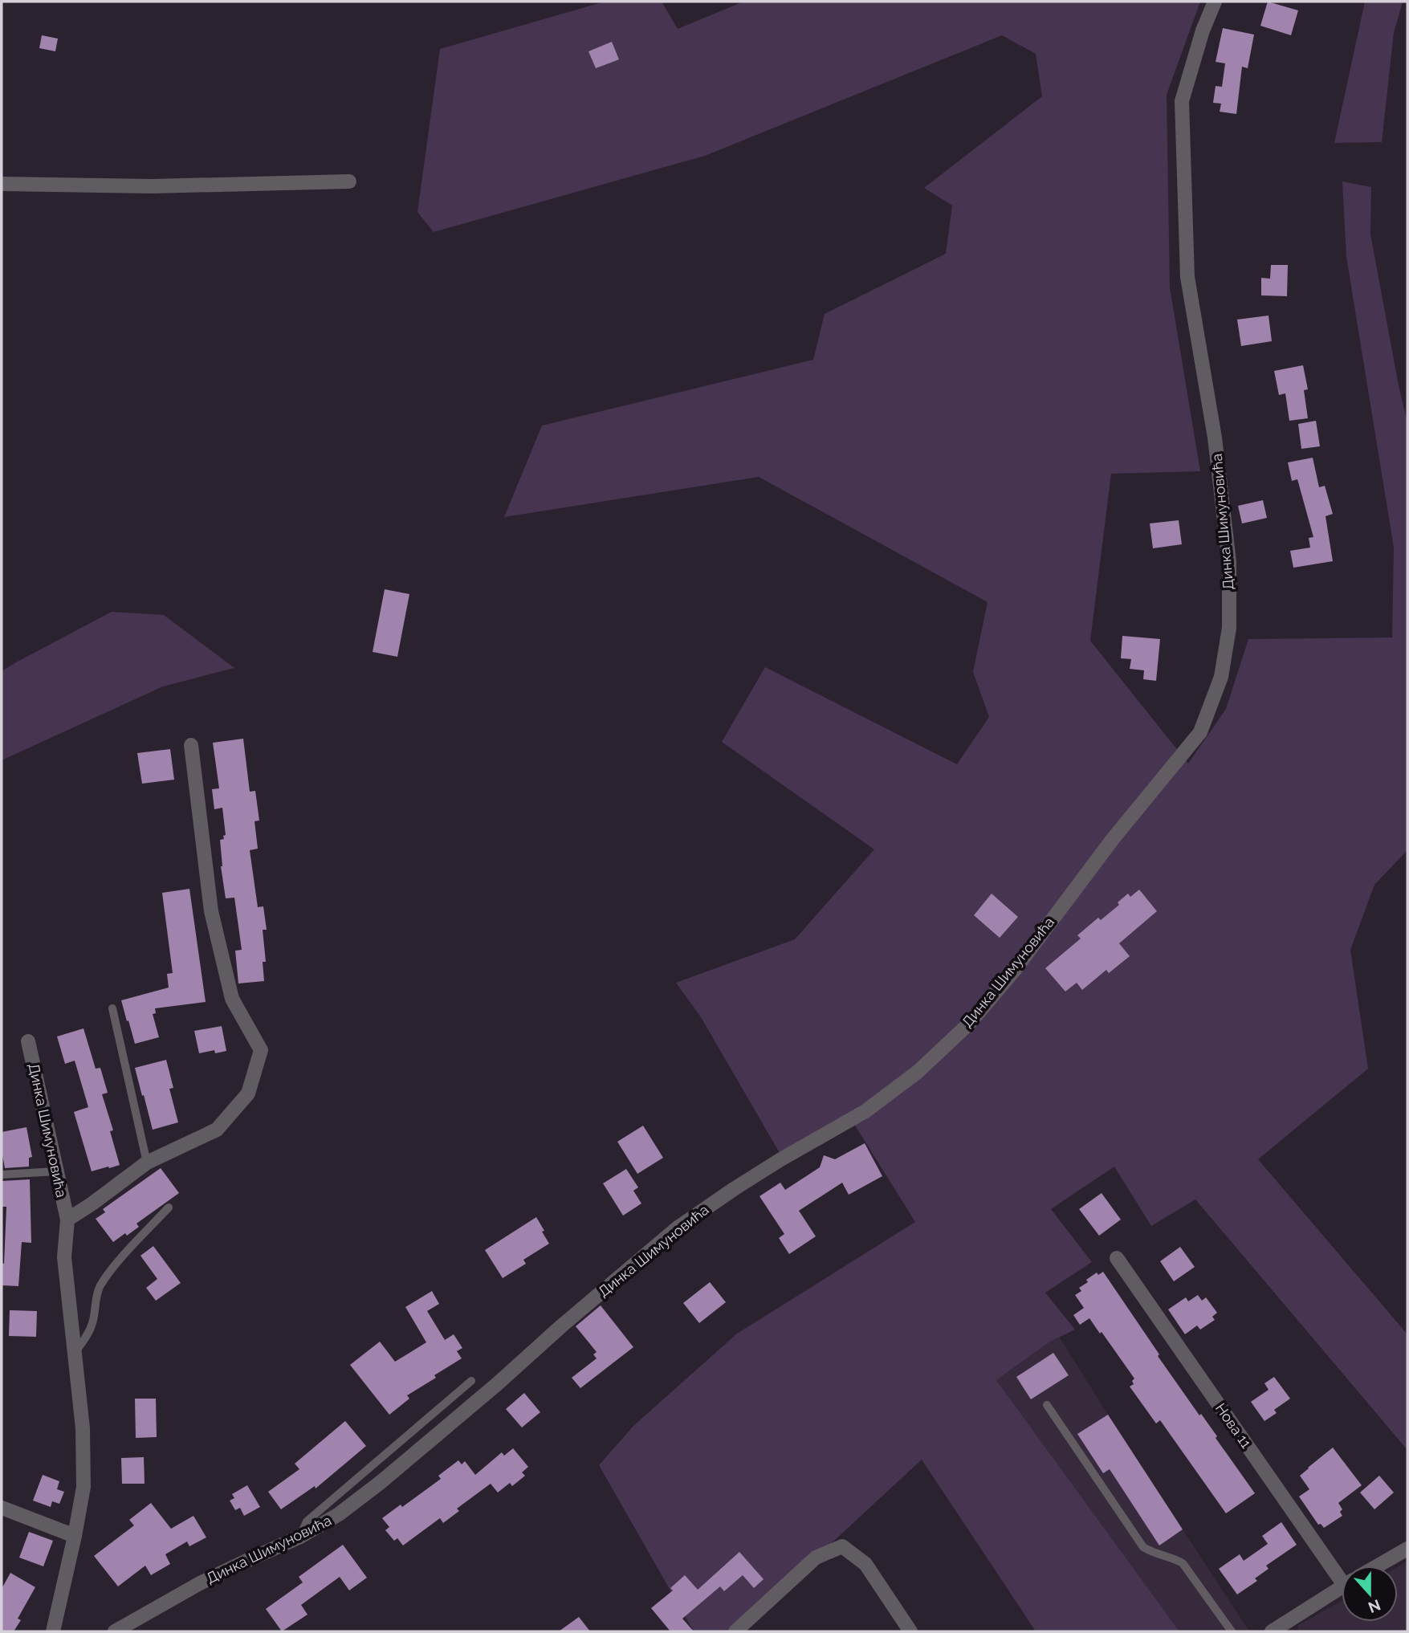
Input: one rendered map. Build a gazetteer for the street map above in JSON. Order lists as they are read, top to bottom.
{
  "streets": {
    "street": ["Динка Шимуновића", "Нова 11"]
  },
  "north": "bottom"
}
